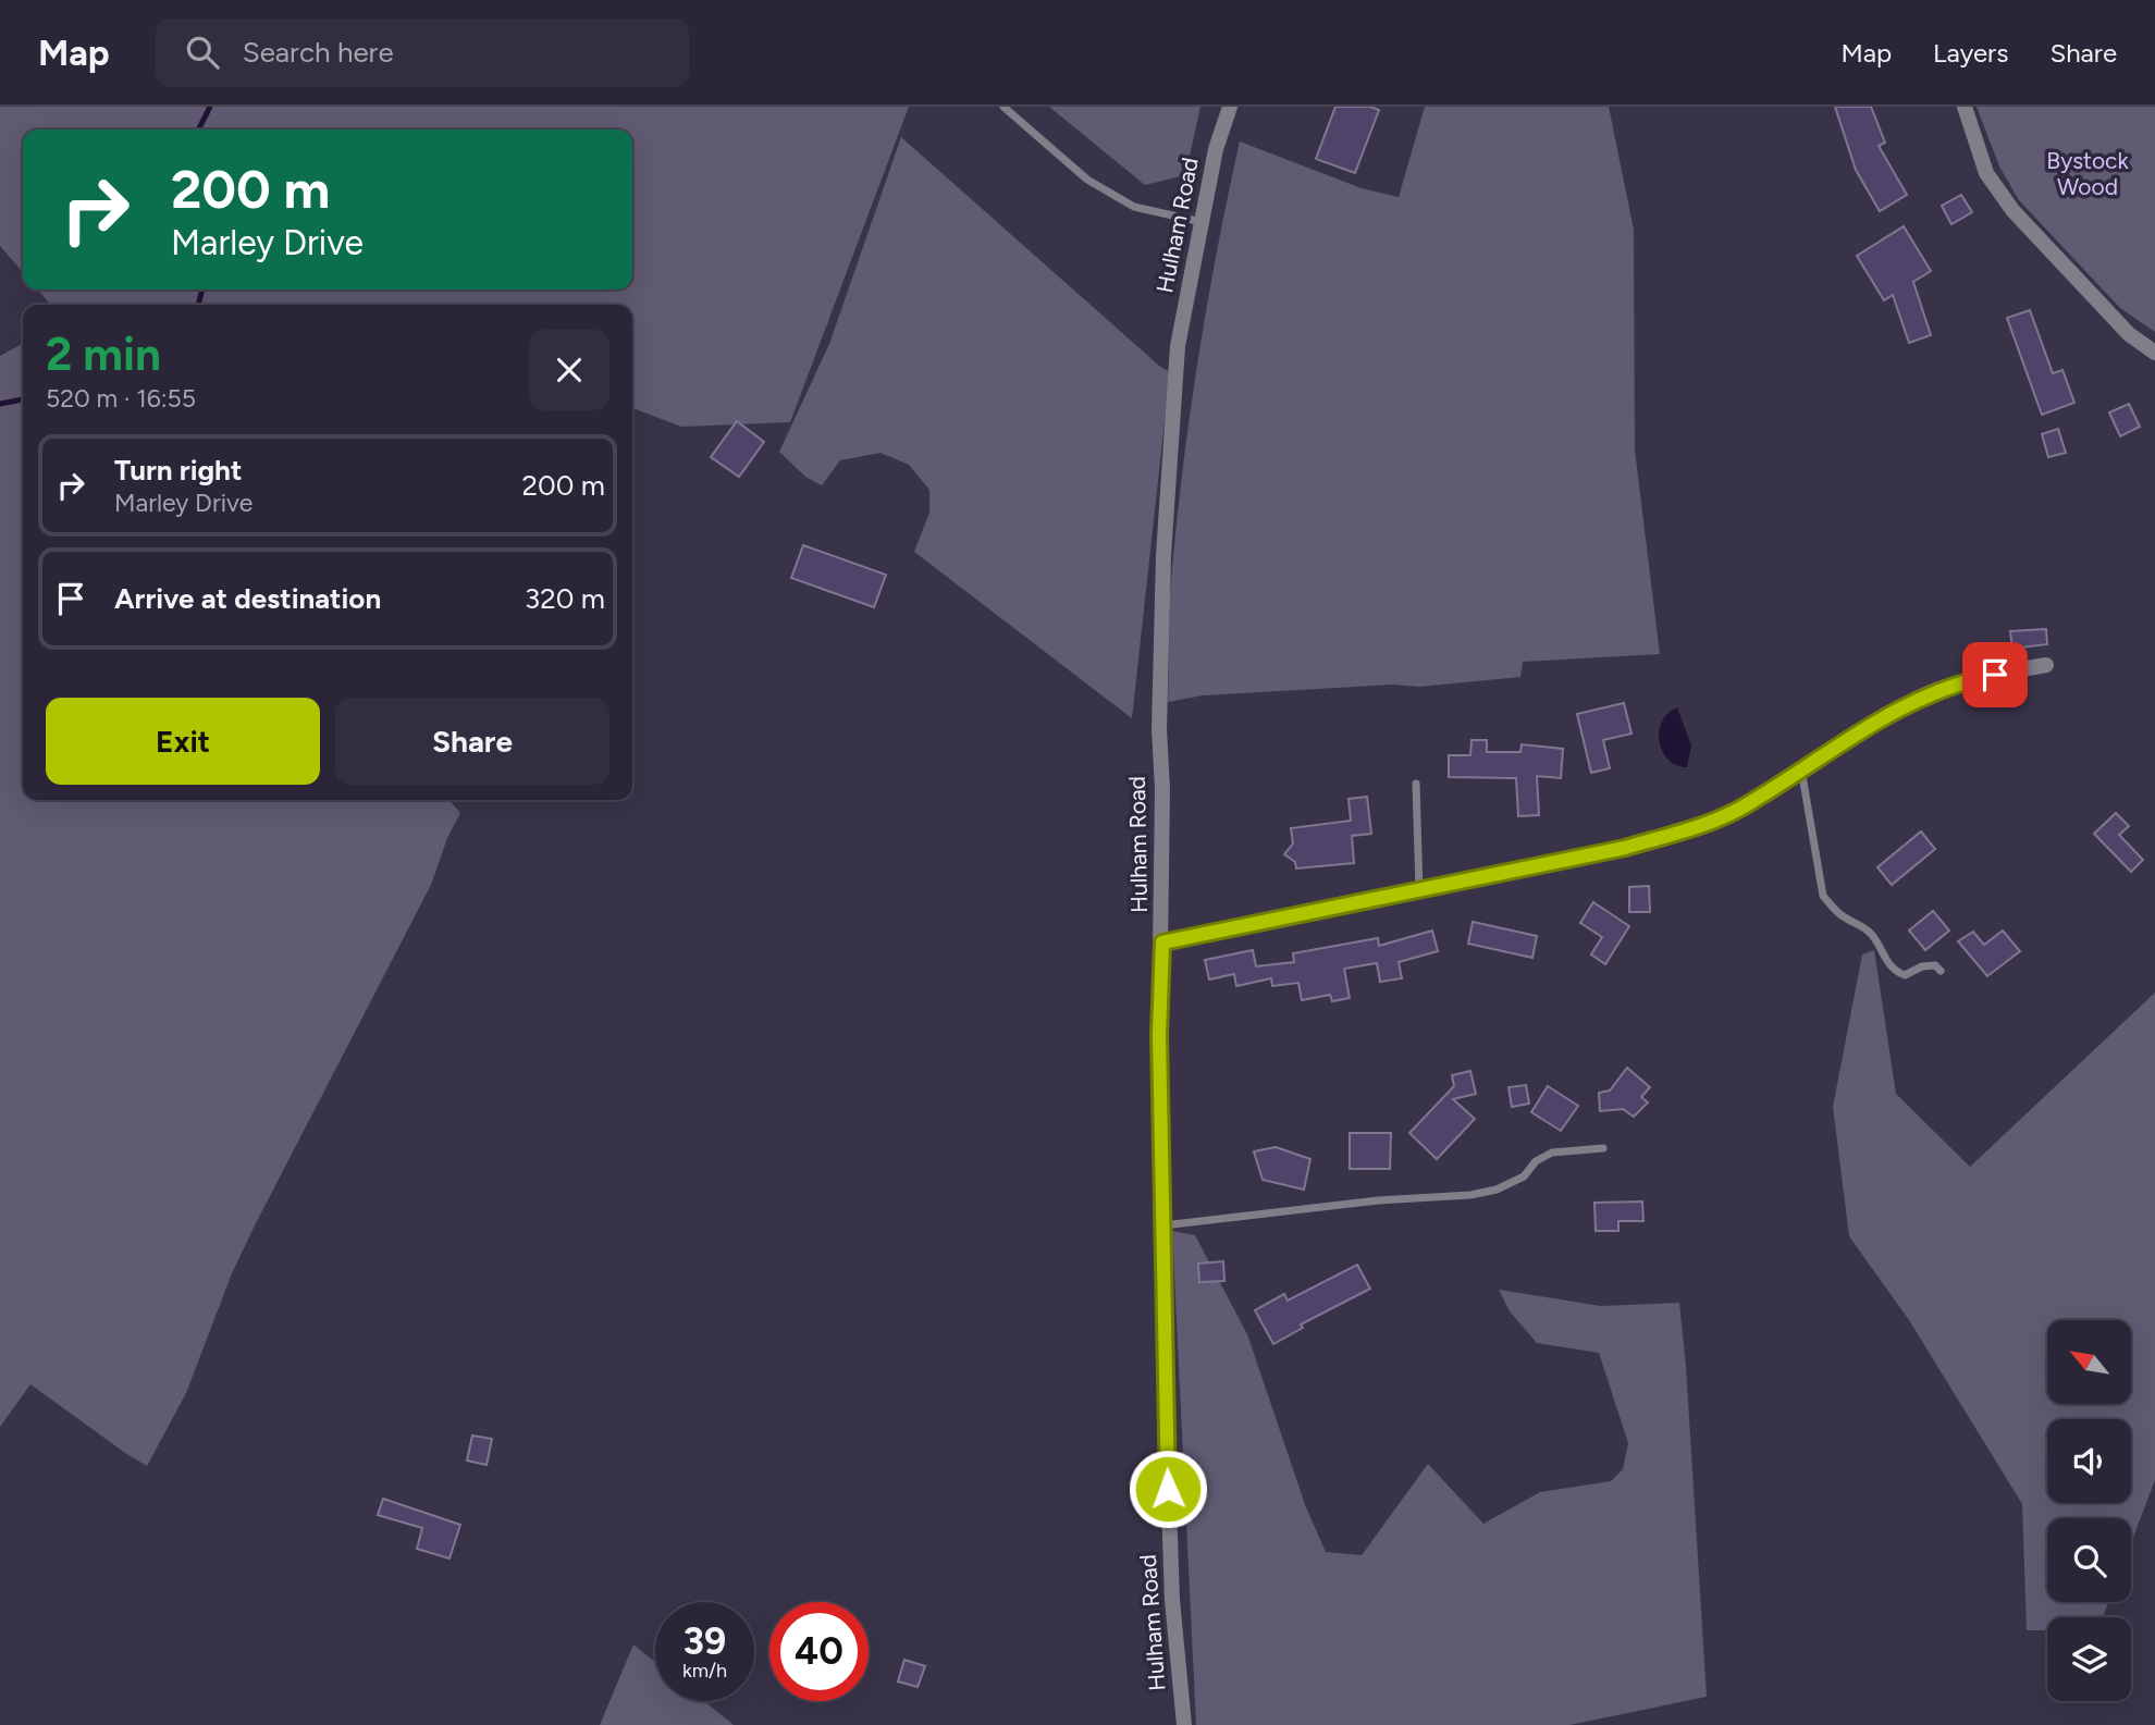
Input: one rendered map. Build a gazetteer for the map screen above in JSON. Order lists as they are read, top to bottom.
{
  "streets": {
    "street": ["Hulham Road"]
  },
  "parks": ["Bystock Wood"],
  "north": "top left",
  "page": {
    "header": "Map",
    "search": "Search here",
    "nav": ["Map", "Layers", "Share"],
    "turn": ["200 m", "Marley Drive"],
    "heading": ["2 min", "520 m · 16:55"],
    "list": [
      {
        "name": "Turn right",
        "note": "Marley Drive",
        "value": "200 m"
      },
      {
        "name": "Arrive at destination",
        "value": "320 m"
      }
    ],
    "buttons": ["Exit", "Share"],
    "speed": "39 km/h",
    "limit": "40"
  }
}
